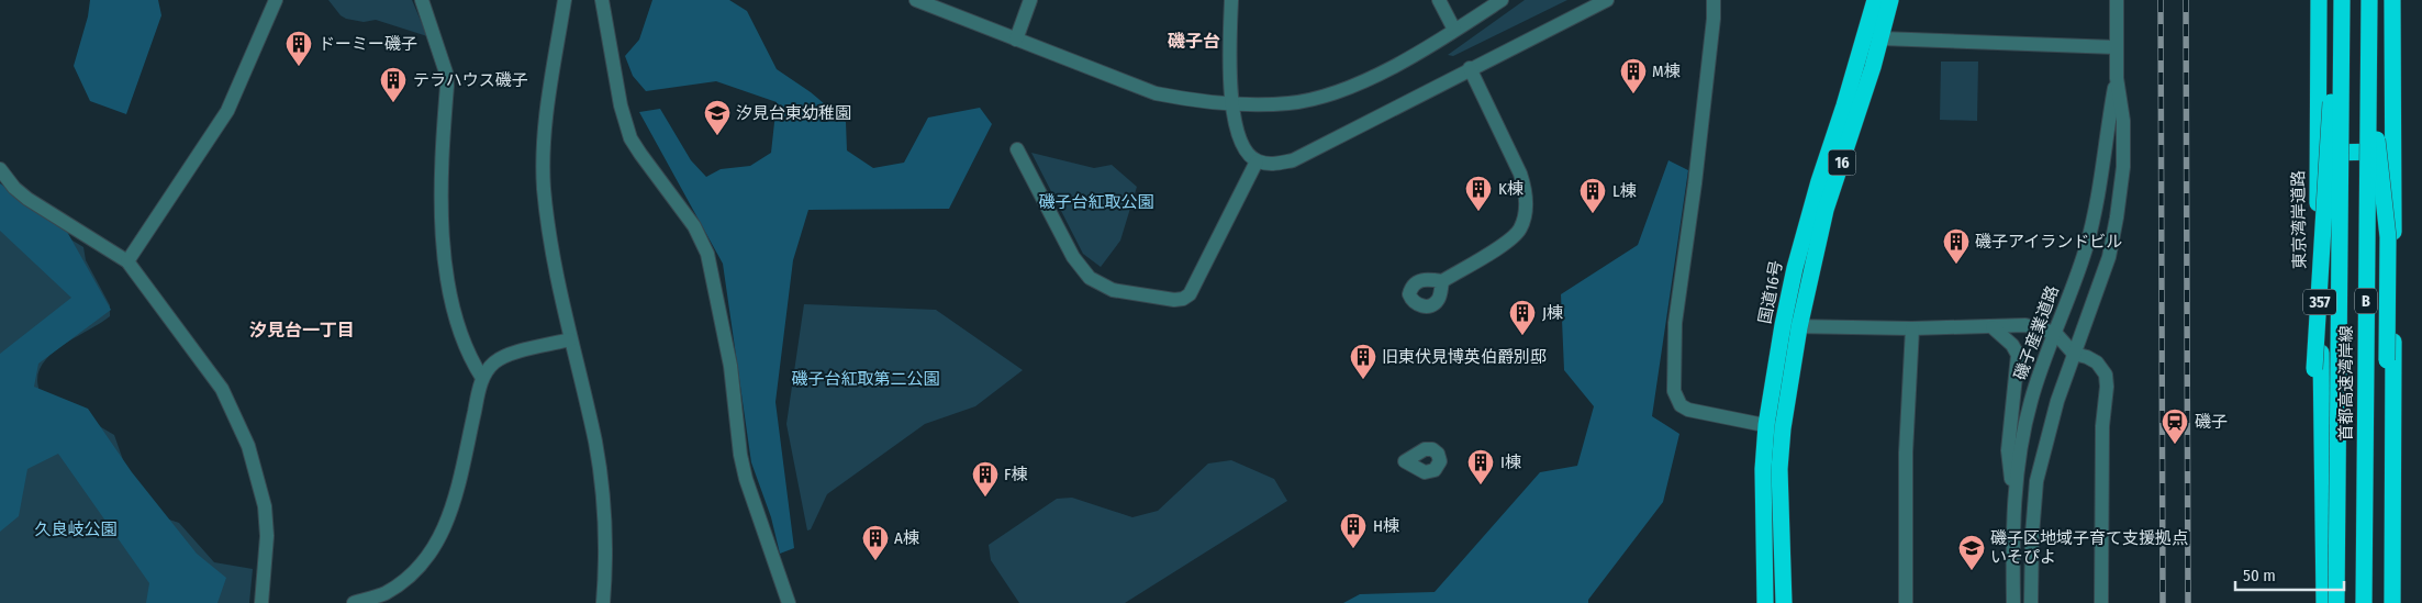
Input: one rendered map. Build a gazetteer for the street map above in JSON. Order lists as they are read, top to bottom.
{
  "streets": {
    "highway": [
      "16",
      "東京湾岸道路",
      "国道16号",
      "B",
      "357",
      "首都高速湾岸線"
    ],
    "street": ["磯子産業道路"]
  },
  "districts": ["磯子台", "汐見台一丁目"],
  "parks": ["磯子台紅取公園", "磯子台紅取第二公園", "久良岐公園"],
  "places": {
    "building": [
      "ドーミー磯子",
      "M棟",
      "テラハウス磯子",
      "K棟",
      "L棟",
      "磯子アイランドビル",
      "J棟",
      "旧東伏見博英伯爵別邸",
      "I棟",
      "F棟",
      "H棟",
      "A棟"
    ],
    "school or university": ["汐見台東幼稚園", "磯子区地域子育て支援拠点 いそぴよ"],
    "station": ["磯子"]
  },
  "scale_bar": "50 m"
}
